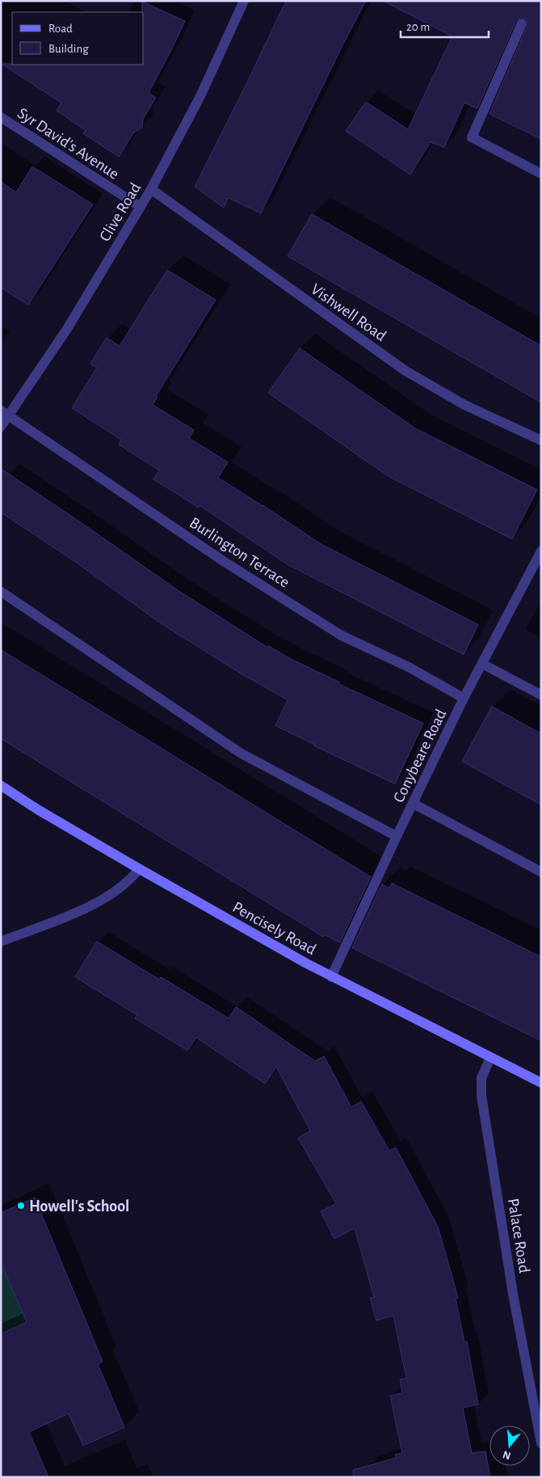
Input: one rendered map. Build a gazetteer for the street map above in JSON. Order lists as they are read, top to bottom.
{
  "streets": {
    "main road": ["Pencisely Road"],
    "street": [
      "Syr David's Avenue",
      "Clive Road",
      "Vishwell Road",
      "Burlington Terrace",
      "Conybeare Road",
      "Palace Road"
    ]
  },
  "crossings": [
    ["Syr David's Avenue", "Clive Road"],
    ["Clive Road", "Vishwell Road"],
    ["Clive Road", "Burlington Terrace"],
    ["Burlington Terrace", "Conybeare Road"],
    ["Conybeare Road", "Pencisely Road"],
    ["Pencisely Road", "Palace Road"]
  ],
  "places": ["Howell's School"],
  "legend": ["Road", "Building"],
  "scale_bar": "20 m",
  "north": "bottom"
}
